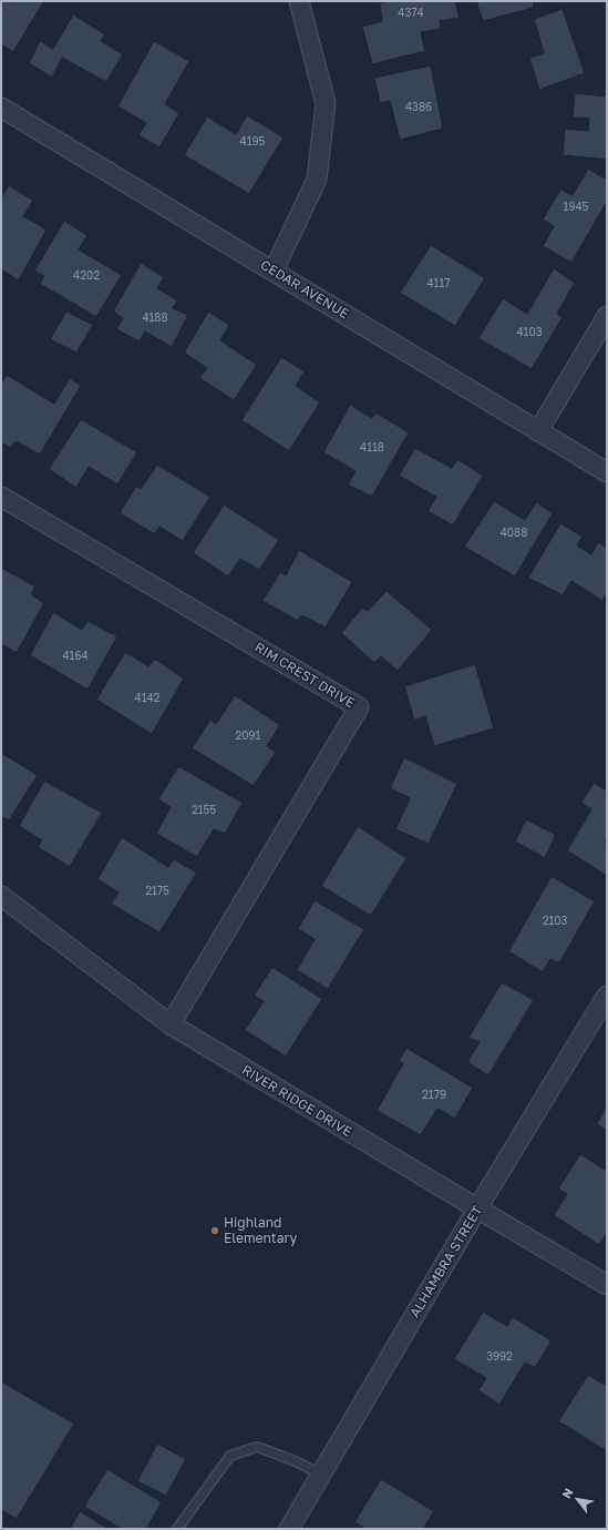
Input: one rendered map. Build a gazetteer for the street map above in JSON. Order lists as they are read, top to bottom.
{
  "streets": {
    "street": [
      "CEDAR AVENUE",
      "RIM CREST DRIVE",
      "RIVER RIDGE DRIVE",
      "ALHAMBRA STREET"
    ]
  },
  "crossings": [
    ["RIM CREST DRIVE", "RIVER RIDGE DRIVE"],
    ["RIVER RIDGE DRIVE", "ALHAMBRA STREET"]
  ],
  "places": ["Highland Elementary"],
  "house_numbers": [
    "4374",
    "4386",
    "4195",
    "1945",
    "4202",
    "4117",
    "4188",
    "4103",
    "4118",
    "4088",
    "4164",
    "4142",
    "2091",
    "2155",
    "2175",
    "2103",
    "2179",
    "3992"
  ],
  "north": "top left"
}
